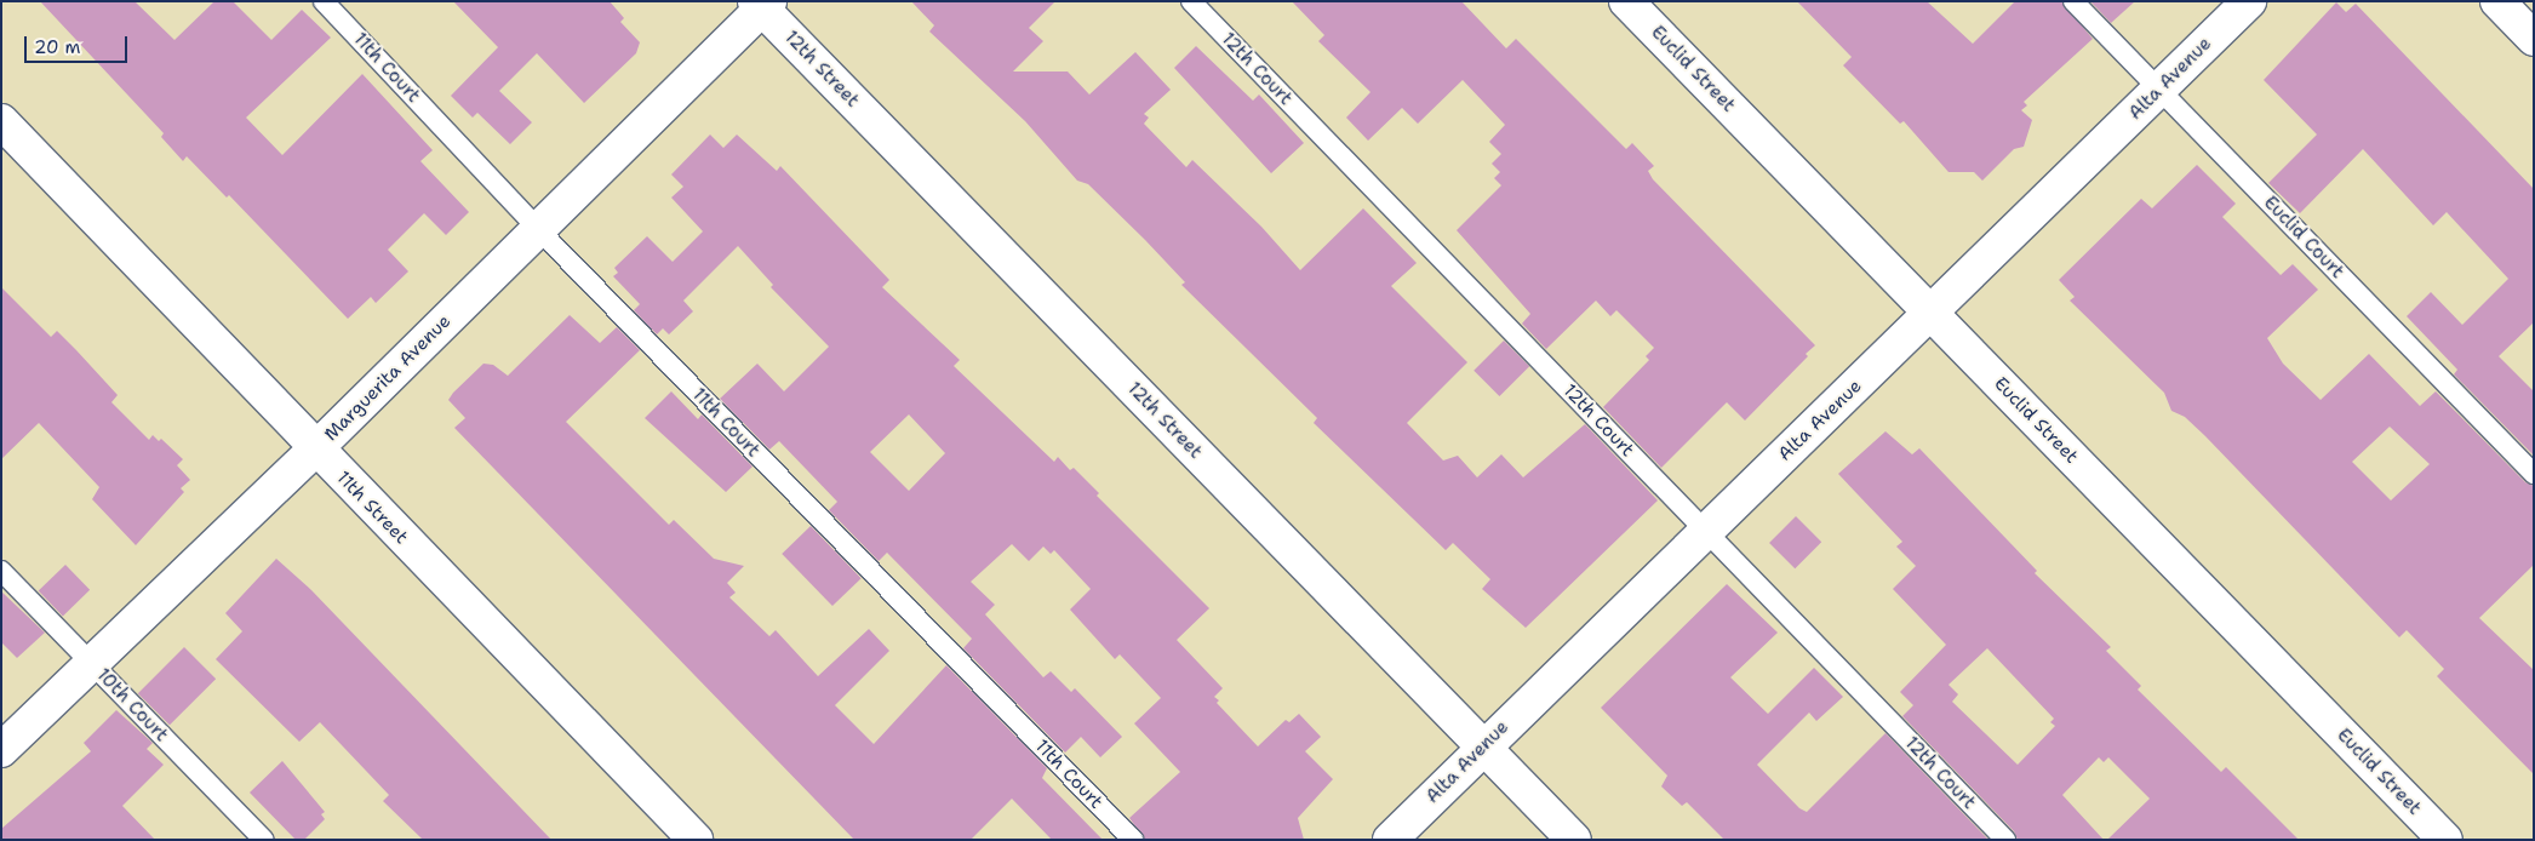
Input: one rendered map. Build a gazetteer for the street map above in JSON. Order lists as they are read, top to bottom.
{
  "streets": {
    "street": [
      "12th Street",
      "Euclid Street",
      "Alta Avenue",
      "Marguerita Avenue",
      "11th Street"
    ],
    "lane": [
      "11th Court",
      "12th Court",
      "Euclid Court",
      "10th Court"
    ]
  },
  "crossings": [
    ["11th Court", "Marguerita Avenue"],
    ["12th Street", "Alta Avenue"],
    ["12th Street", "Marguerita Avenue"],
    ["12th Court", "Alta Avenue"],
    ["Euclid Street", "Alta Avenue"],
    ["Alta Avenue", "Euclid Court"],
    ["Marguerita Avenue", "11th Street"],
    ["Marguerita Avenue", "10th Court"]
  ],
  "scale_bar": "20 m"
}
